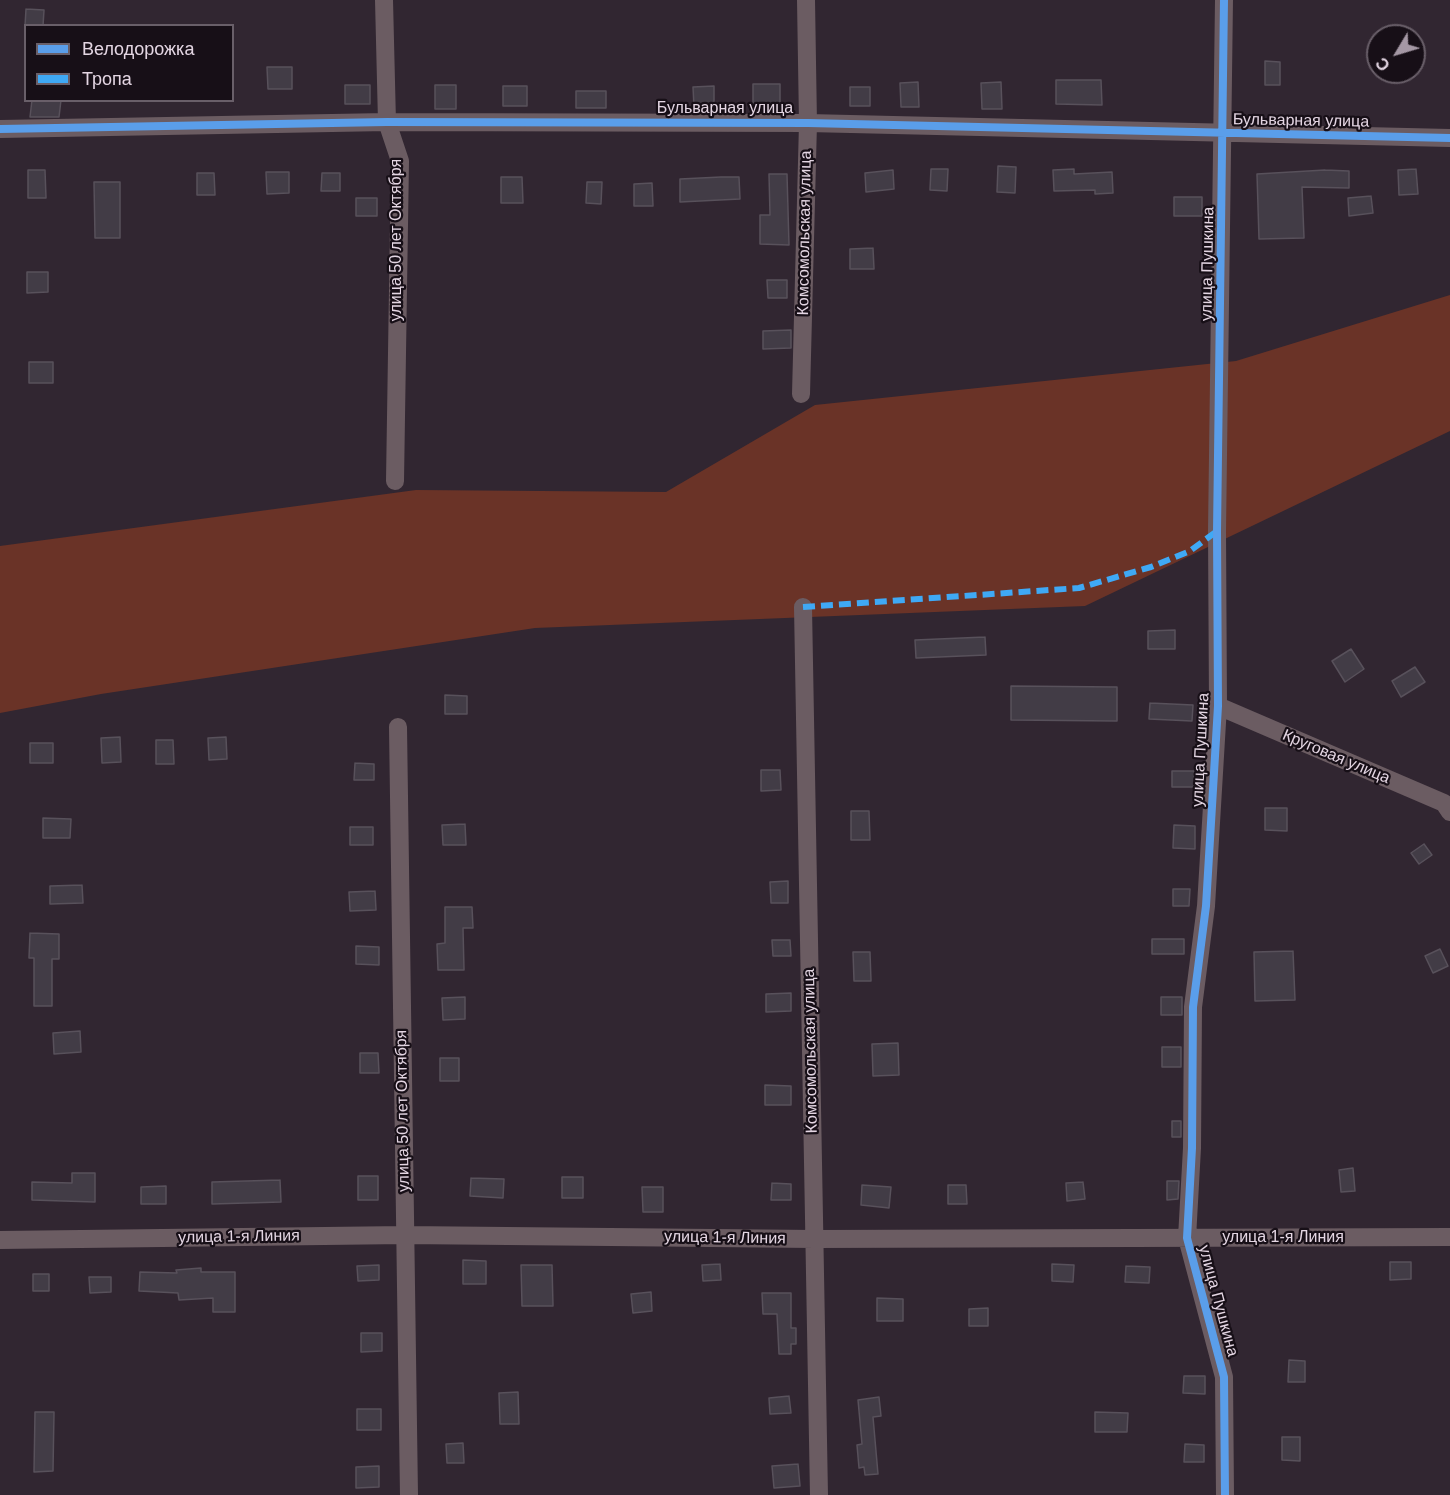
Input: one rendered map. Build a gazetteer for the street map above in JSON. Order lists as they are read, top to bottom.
{
  "streets": {
    "street": [
      "Бульварная улица",
      "Комсомольская улица",
      "улица 50 лет Октября",
      "улица Пушкина",
      "Круговая улица",
      "улица 1-я Линия"
    ]
  },
  "crossings": [
    ["Бульварная улица", "Комсомольская улица"],
    ["Бульварная улица", "улица 50 лет Октября"],
    ["Бульварная улица", "улица Пушкина"],
    ["Комсомольская улица", "улица 1-я Линия"],
    ["улица 50 лет Октября", "улица 1-я Линия"],
    ["улица Пушкина", "Круговая улица"],
    ["улица Пушкина", "улица 1-я Линия"]
  ],
  "legend": ["Велодорожка", "Тропа"],
  "north": "bottom left"
}
